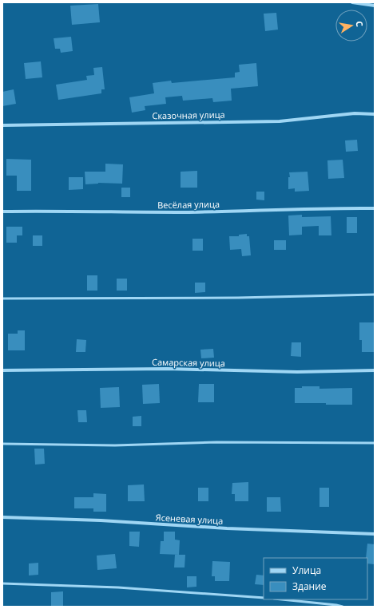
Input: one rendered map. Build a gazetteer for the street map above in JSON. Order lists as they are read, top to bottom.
{
  "streets": {
    "street": [
      "Сказочная улица",
      "Весёлая улица",
      "Самарская улица",
      "Ясеневая улица"
    ]
  },
  "legend": ["Улица", "Здание"],
  "north": "right"
}
